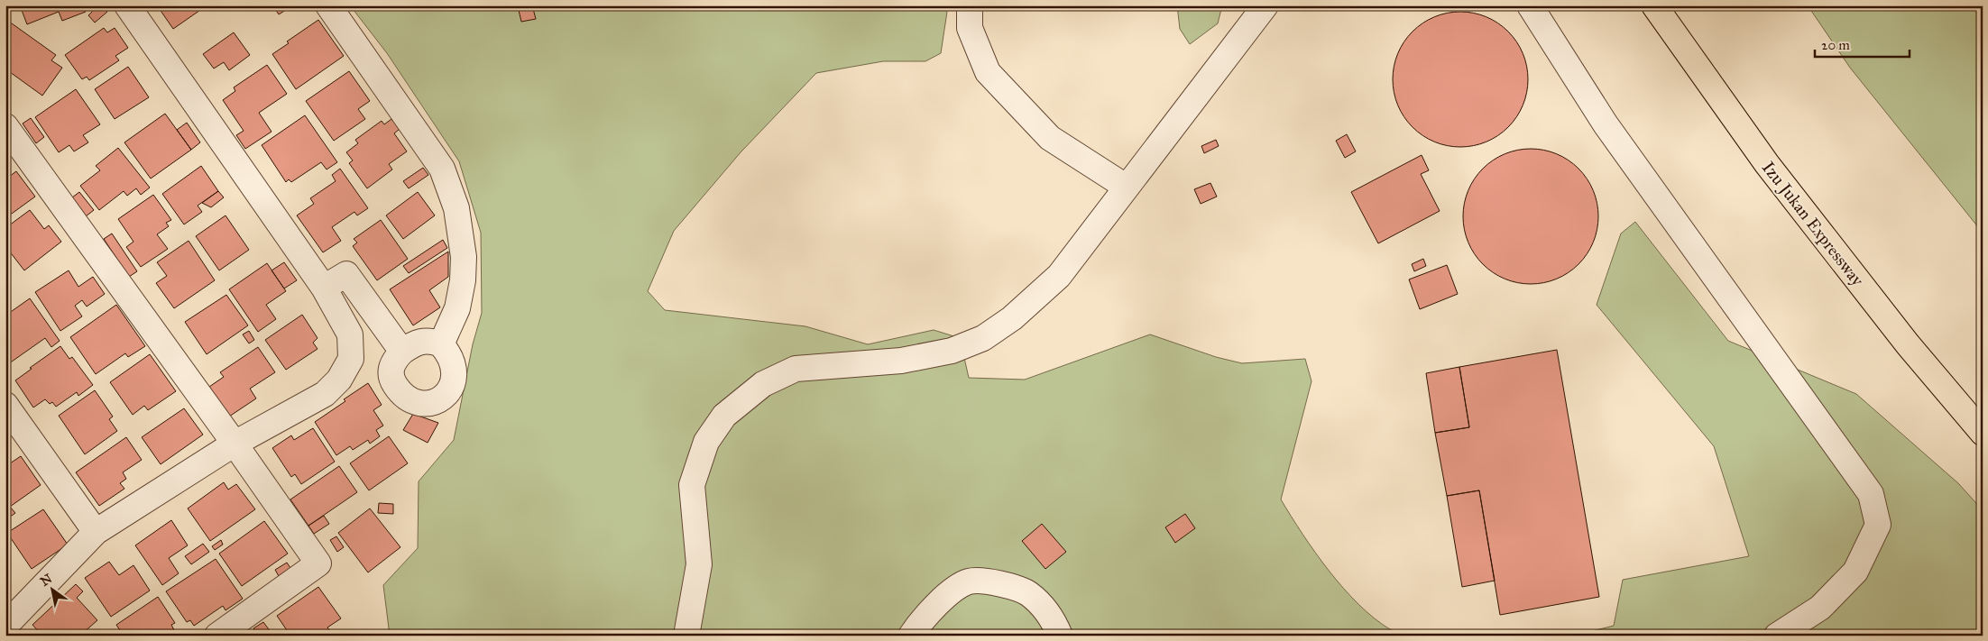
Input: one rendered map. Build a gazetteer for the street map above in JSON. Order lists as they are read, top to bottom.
{
  "streets": {
    "highway": ["Izu Jukan Expressway"]
  },
  "scale_bar": "20 m",
  "north": "top left"
}
